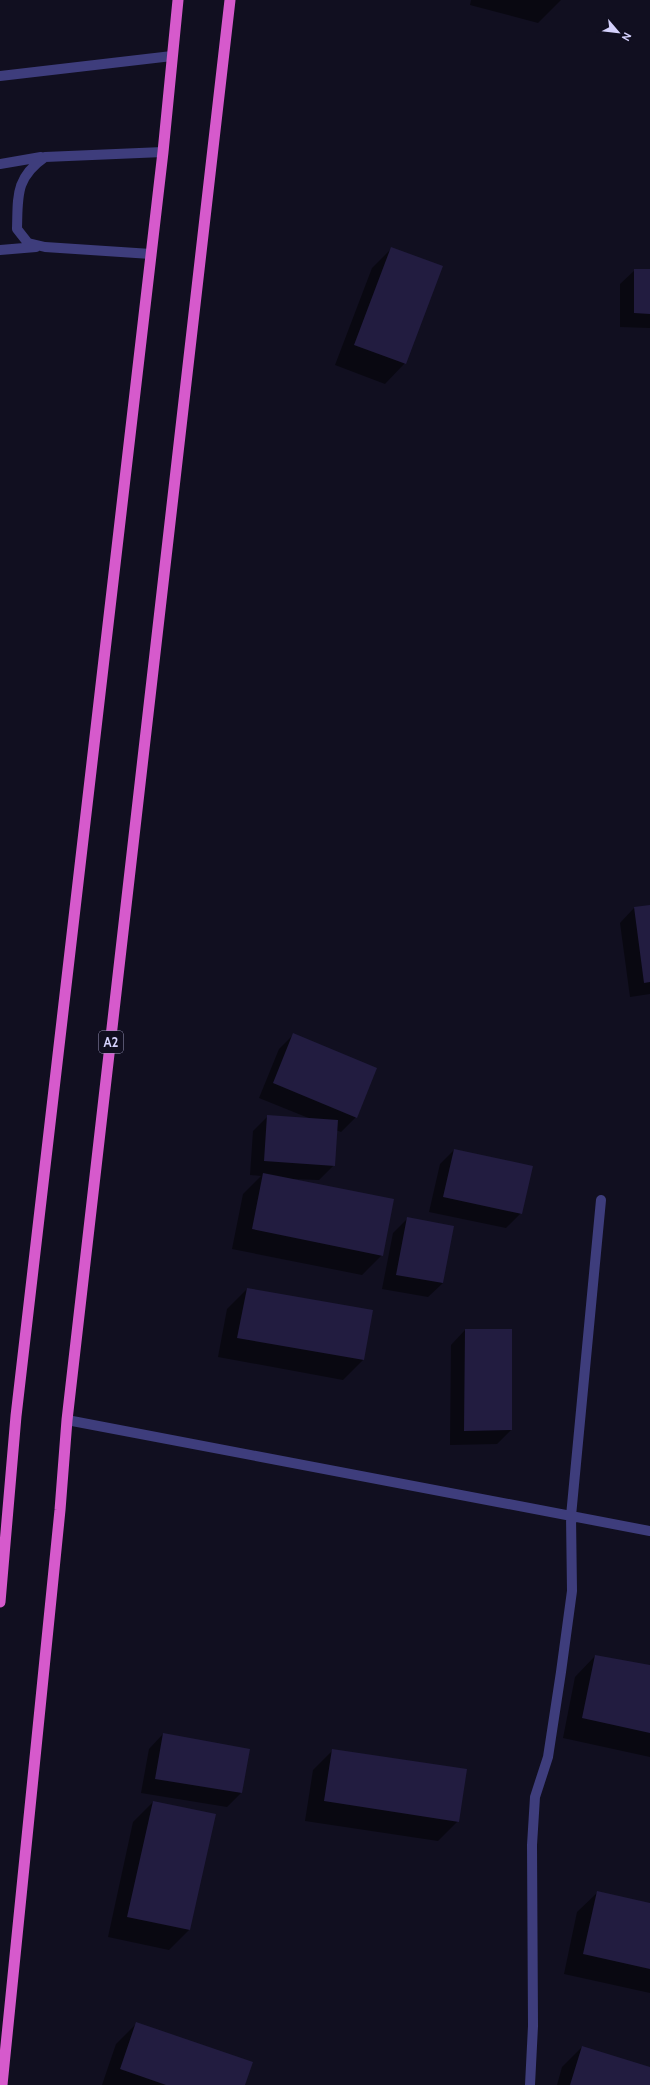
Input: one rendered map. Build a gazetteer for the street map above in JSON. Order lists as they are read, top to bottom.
{
  "streets": {
    "highway": ["A2"]
  },
  "north": "bottom right"
}
